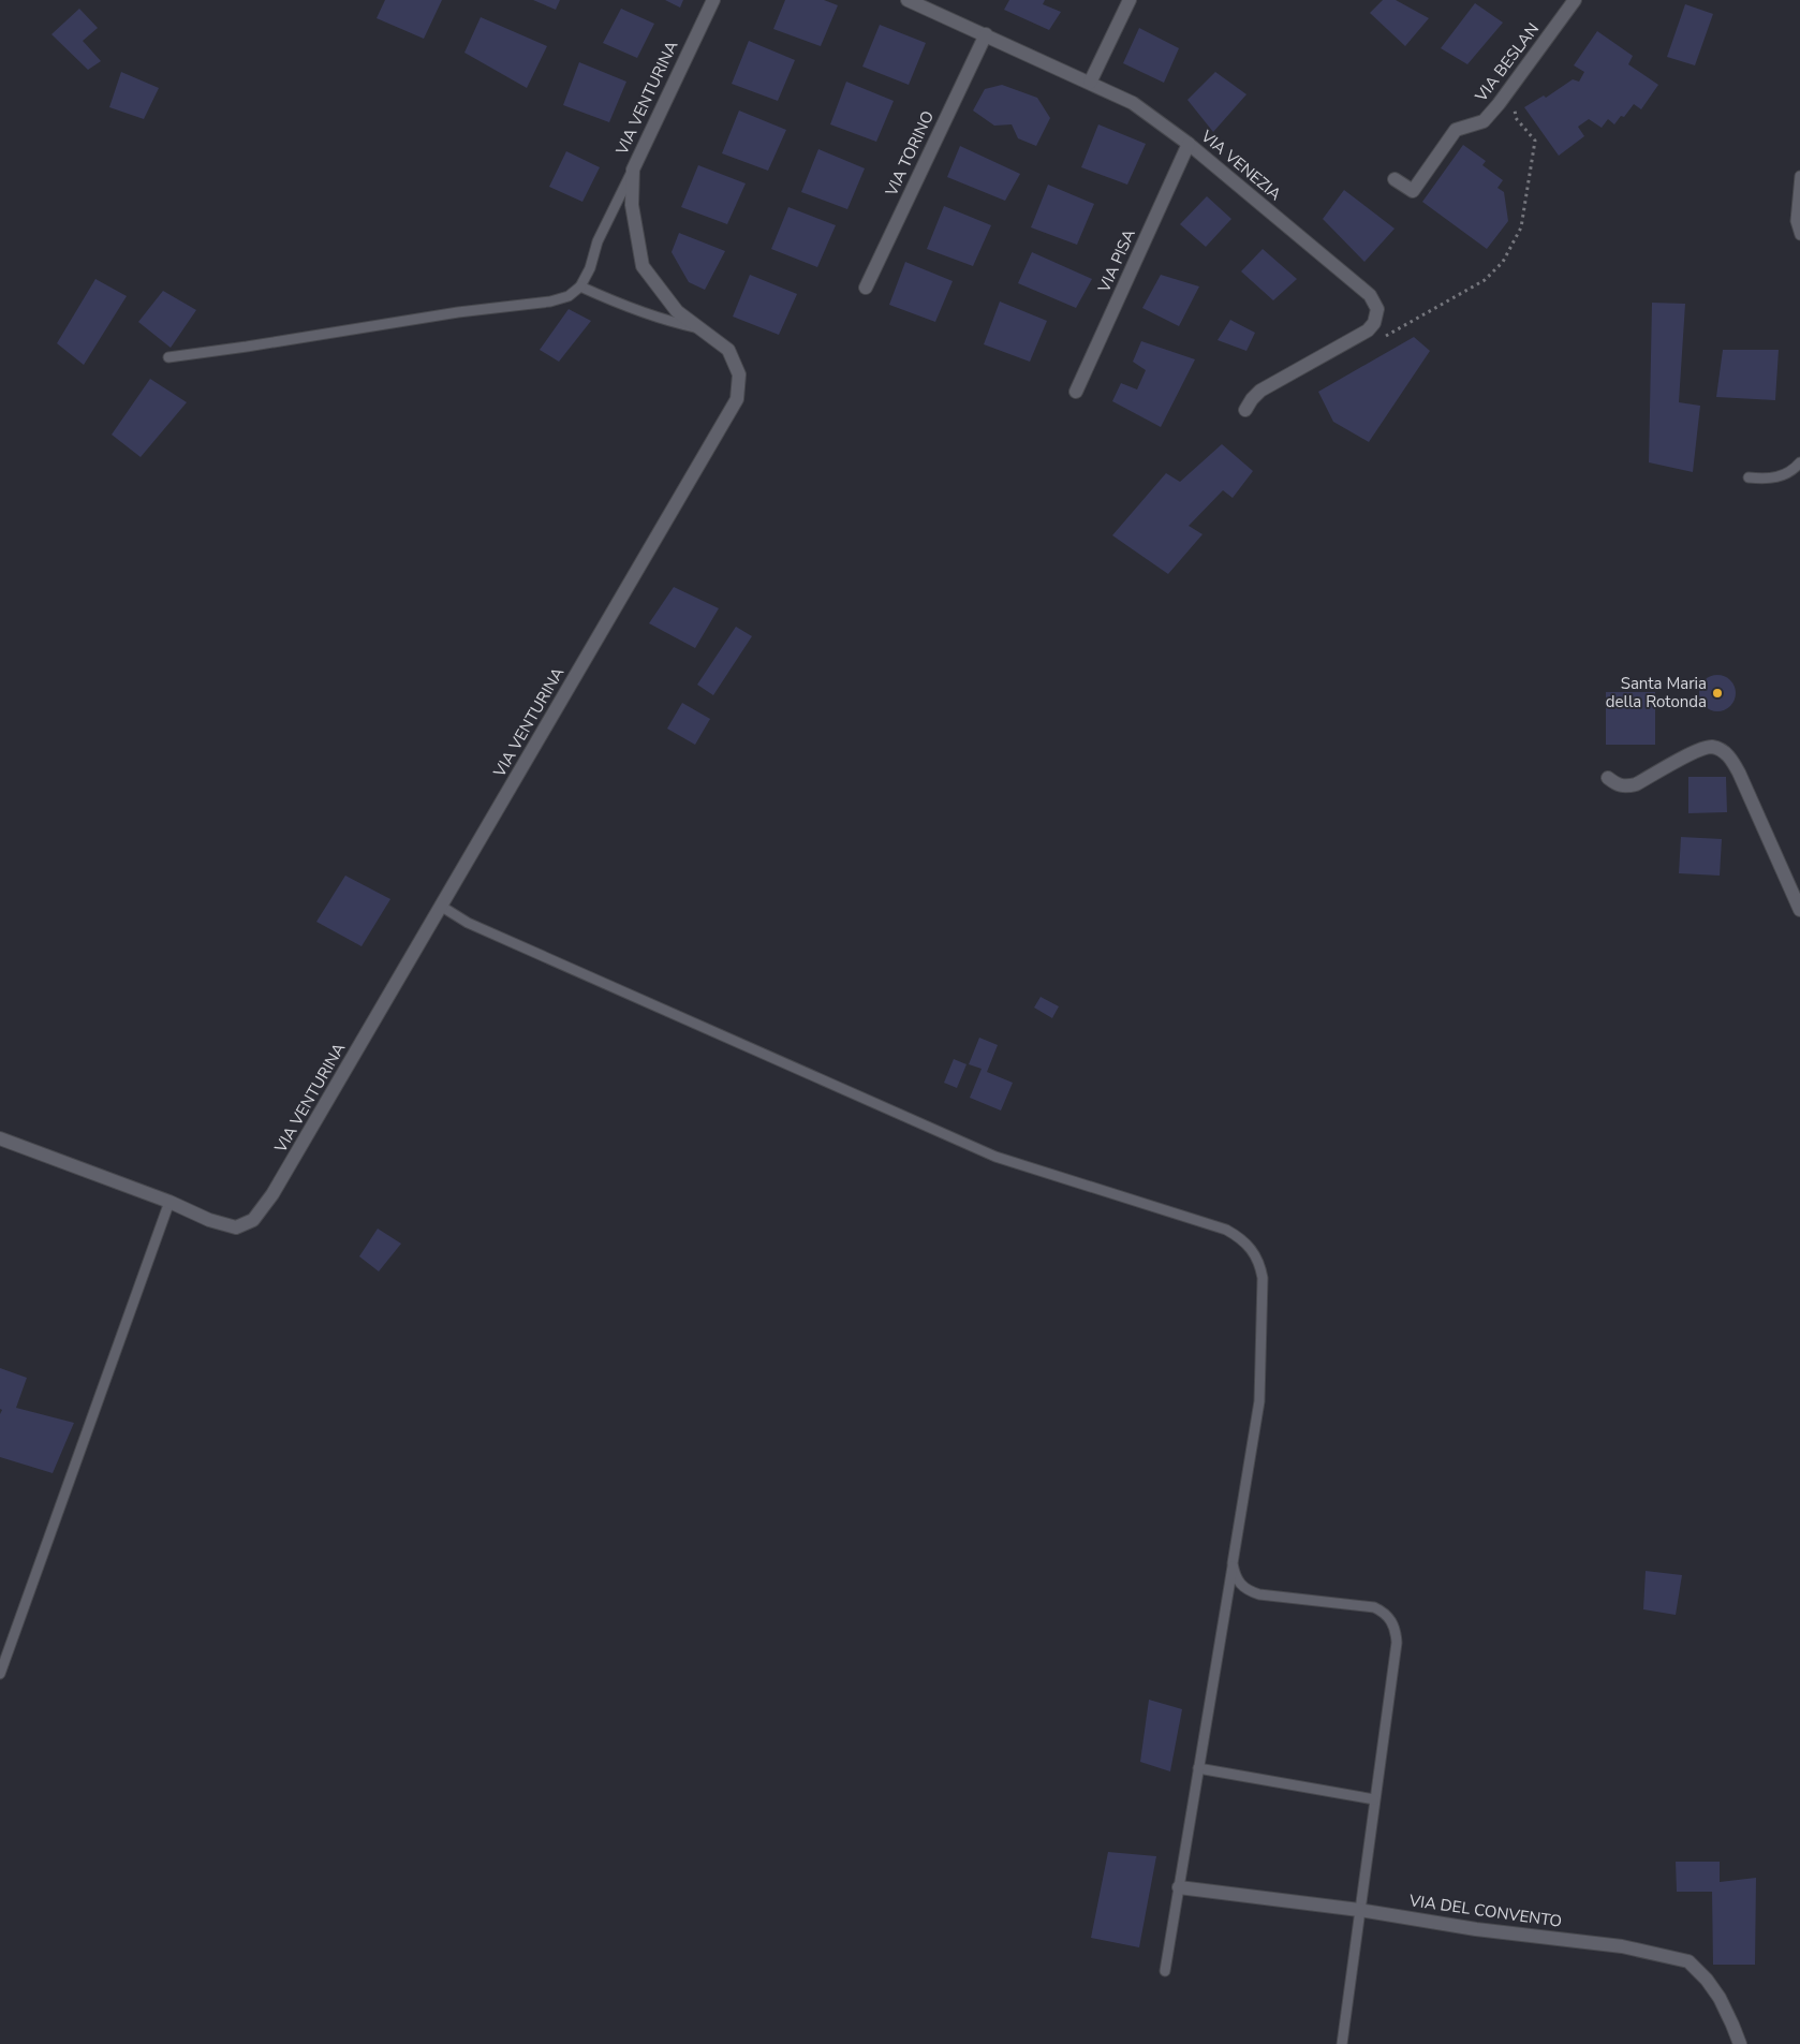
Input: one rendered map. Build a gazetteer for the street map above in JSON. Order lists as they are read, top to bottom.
{
  "streets": {
    "street": [
      "VIA BESLAN",
      "VIA VENTURINA",
      "VIA TORINO",
      "VIA VENEZIA",
      "VIA PISA",
      "VIA DEL CONVENTO"
    ]
  },
  "crossings": [
    ["VIA TORINO", "VIA VENEZIA"],
    ["VIA VENEZIA", "VIA PISA"]
  ],
  "places": ["Santa Maria della Rotonda"]
}
